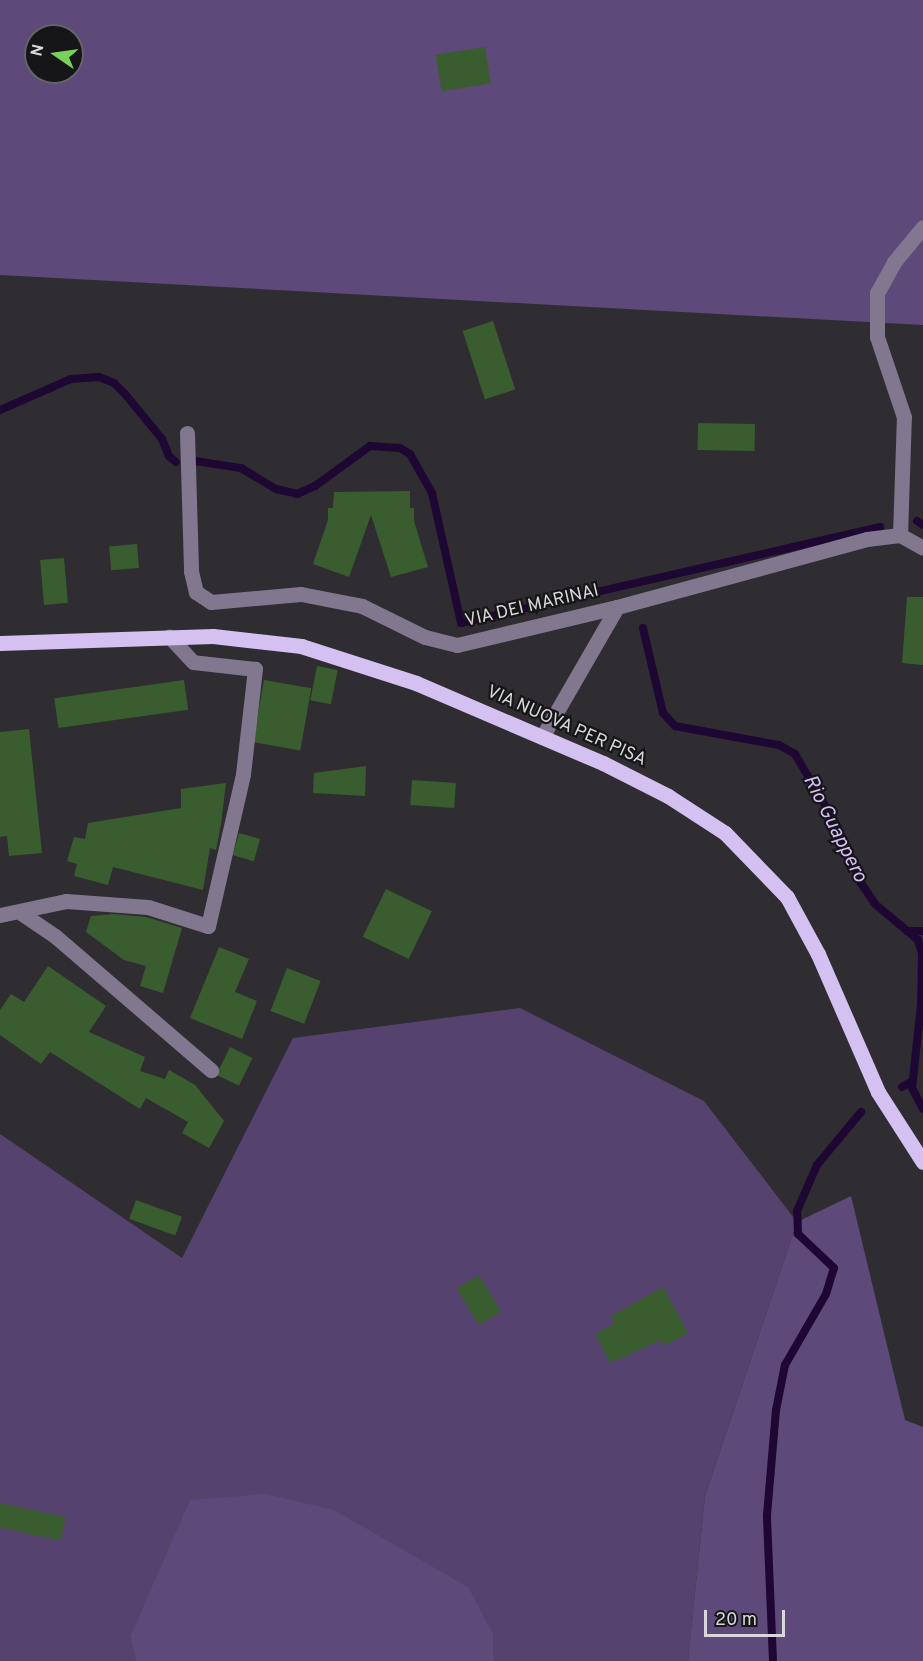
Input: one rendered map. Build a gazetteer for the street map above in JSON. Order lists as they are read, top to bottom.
{
  "streets": {
    "main road": ["VIA NUOVA PER PISA"],
    "street": ["VIA DEI MARINAI"]
  },
  "crossings": [
    ["VIA DEI MARINAI", "VIA NUOVA PER PISA"]
  ],
  "water": ["Rio Guappero"],
  "scale_bar": "20 m",
  "north": "left"
}
